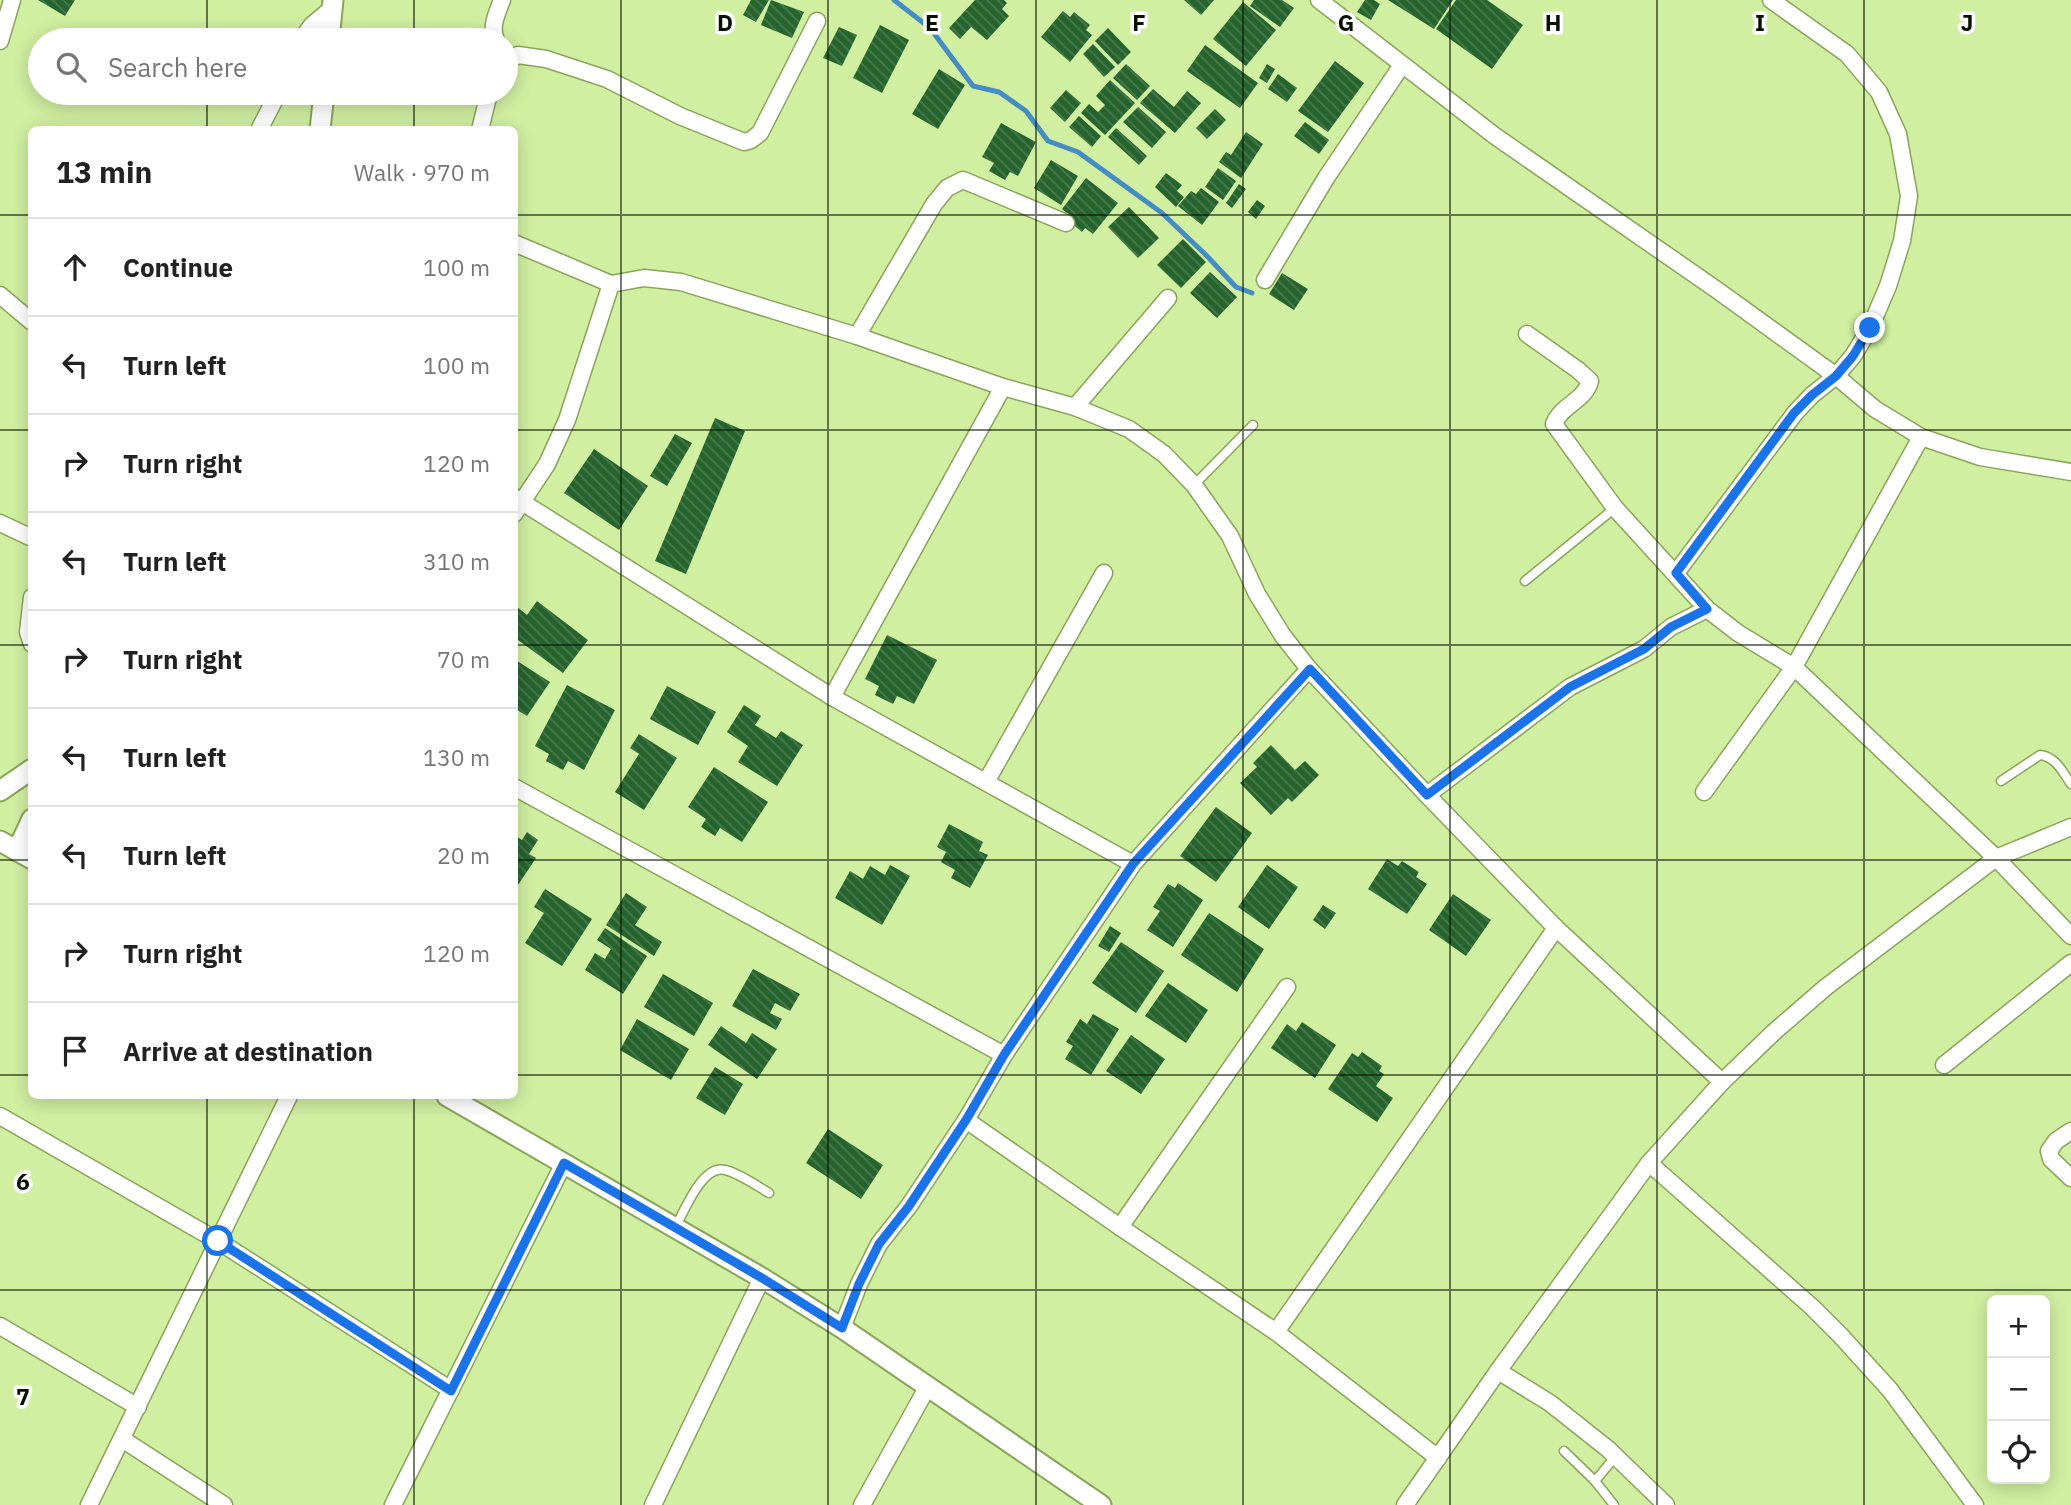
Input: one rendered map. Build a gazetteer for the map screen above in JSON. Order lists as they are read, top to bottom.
{
  "page": {
    "search": "Search here",
    "heading": ["13 min", "Walk · 970 m"],
    "list": [
      ["Continue", "100 m"],
      ["Turn left", "100 m"],
      ["Turn right", "120 m"],
      ["Turn left", "310 m"],
      ["Turn right", "70 m"],
      ["Turn left", "130 m"],
      ["Turn left", "20 m"],
      ["Turn right", "120 m"],
      "Arrive at destination"
    ],
    "map_buttons": ["+", "−"]
  },
  "grid": {
    "columns": [
      "D",
      "E",
      "F",
      "G",
      "H",
      "I",
      "J"
    ],
    "rows": ["6", "7"]
  }
}
